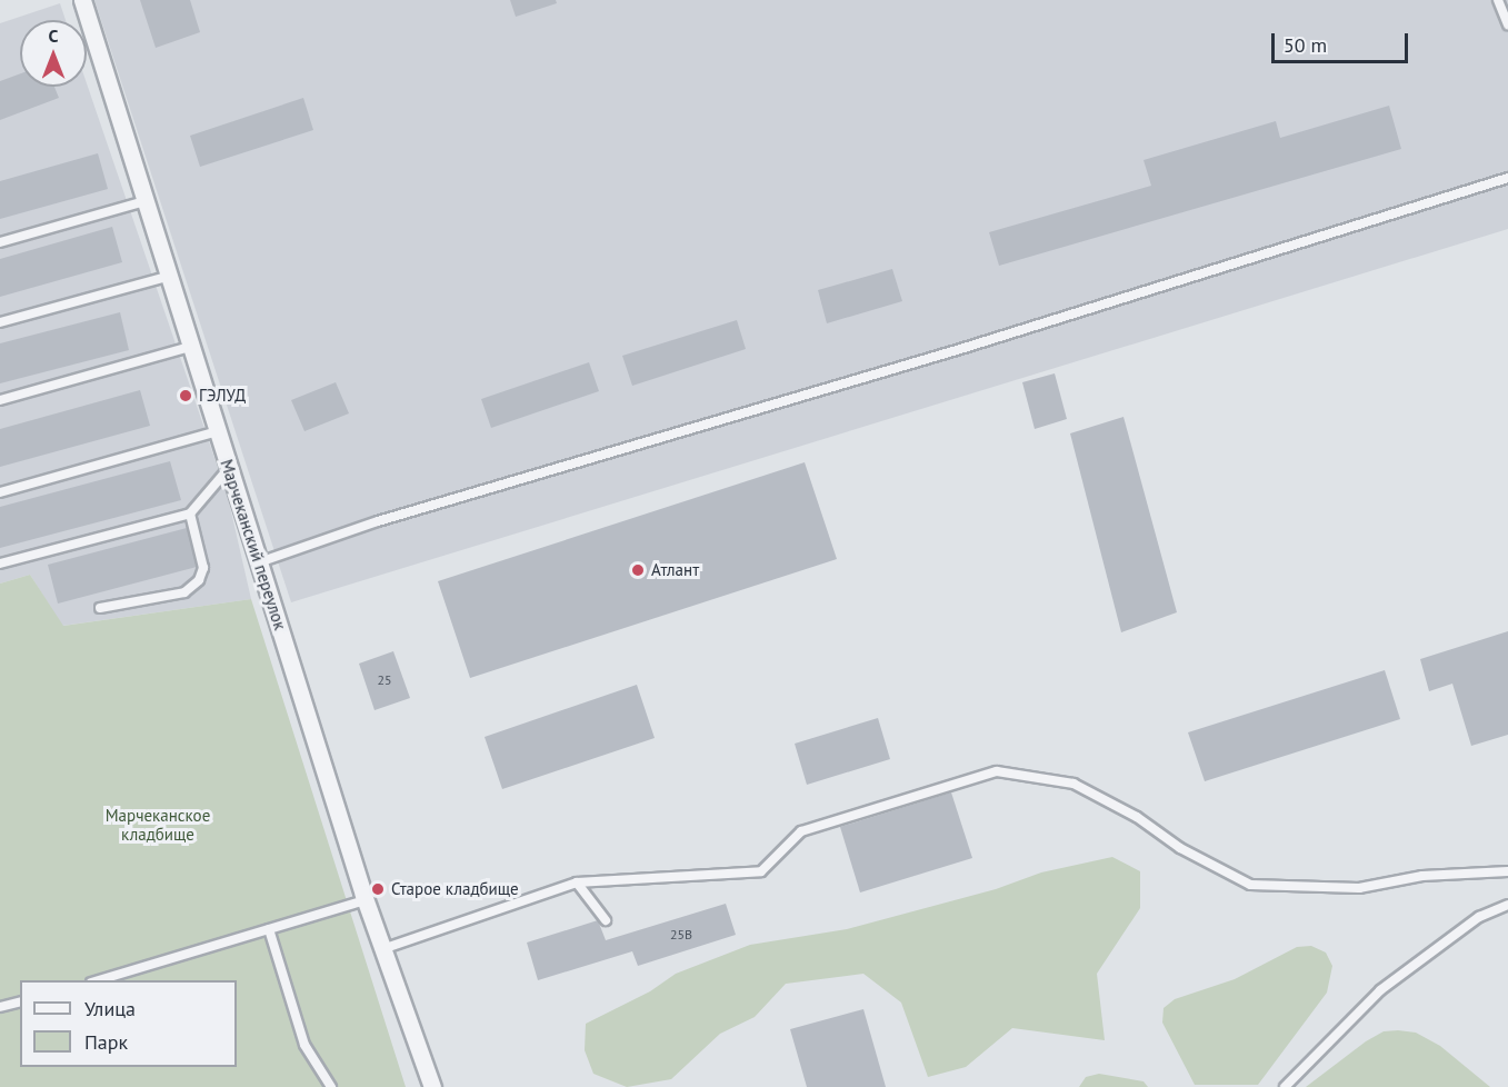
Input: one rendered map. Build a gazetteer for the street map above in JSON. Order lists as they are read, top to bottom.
{
  "streets": {
    "street": ["Марчеканский переулок"]
  },
  "parks": ["Марчеканское кладбище"],
  "places": ["ГЭЛУД", "Атлант", "Старое кладбище"],
  "house_numbers": ["25", "25В"],
  "legend": ["Улица", "Парк"],
  "scale_bar": "50 m",
  "north": "top"
}
